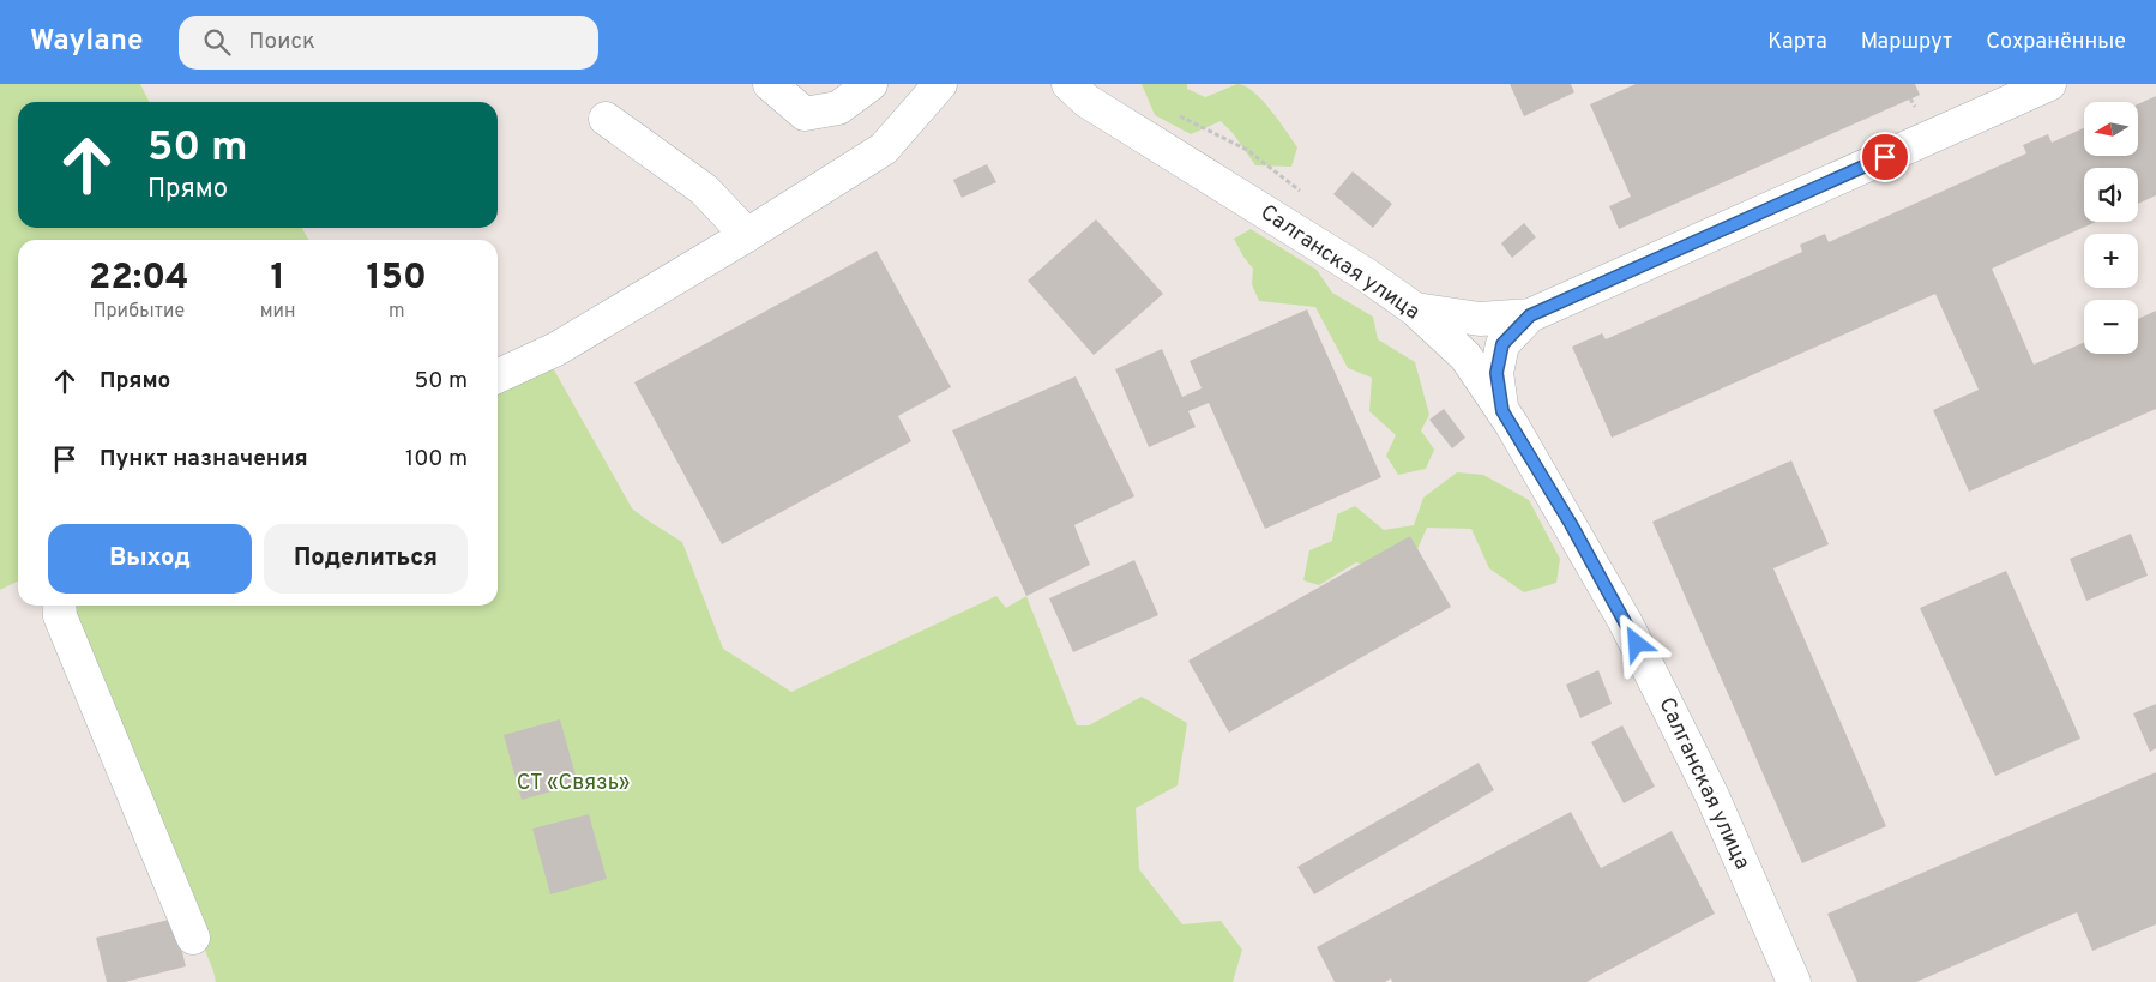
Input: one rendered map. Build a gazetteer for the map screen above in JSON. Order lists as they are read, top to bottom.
{
  "streets": {
    "street": ["Салганская улица"]
  },
  "parks": ["СТ «Связь»"],
  "north": "left",
  "page": {
    "header": "Waylane",
    "search": "Поиск",
    "nav": ["Карта", "Маршрут", "Сохранённые"],
    "map_buttons": ["+", "−"],
    "turn": ["50 m", "Прямо"],
    "eta": [
      "22:04",
      "Прибытие",
      "1",
      "мин",
      "150",
      "m"
    ],
    "list": [
      {
        "name": "Прямо",
        "value": "50 m"
      },
      {
        "name": "Пункт назначения",
        "value": "100 m"
      }
    ],
    "buttons": ["Выход", "Поделиться"]
  }
}
